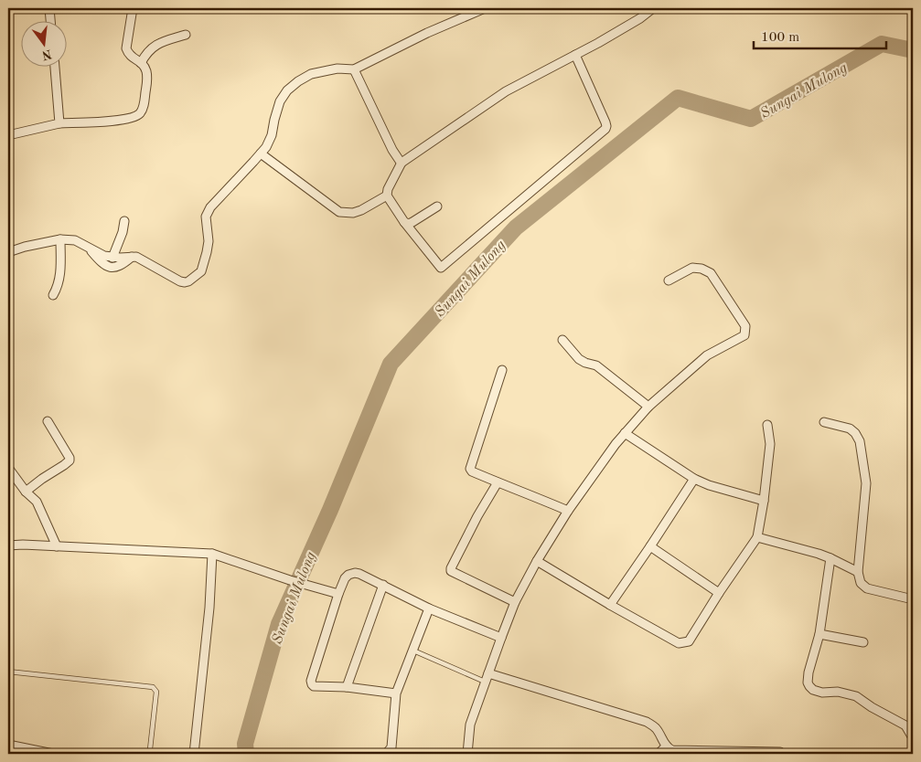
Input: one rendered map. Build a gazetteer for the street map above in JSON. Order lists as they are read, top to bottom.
{
  "water": ["Sungai Mulong"],
  "scale_bar": "100 m",
  "north": "bottom"
}
